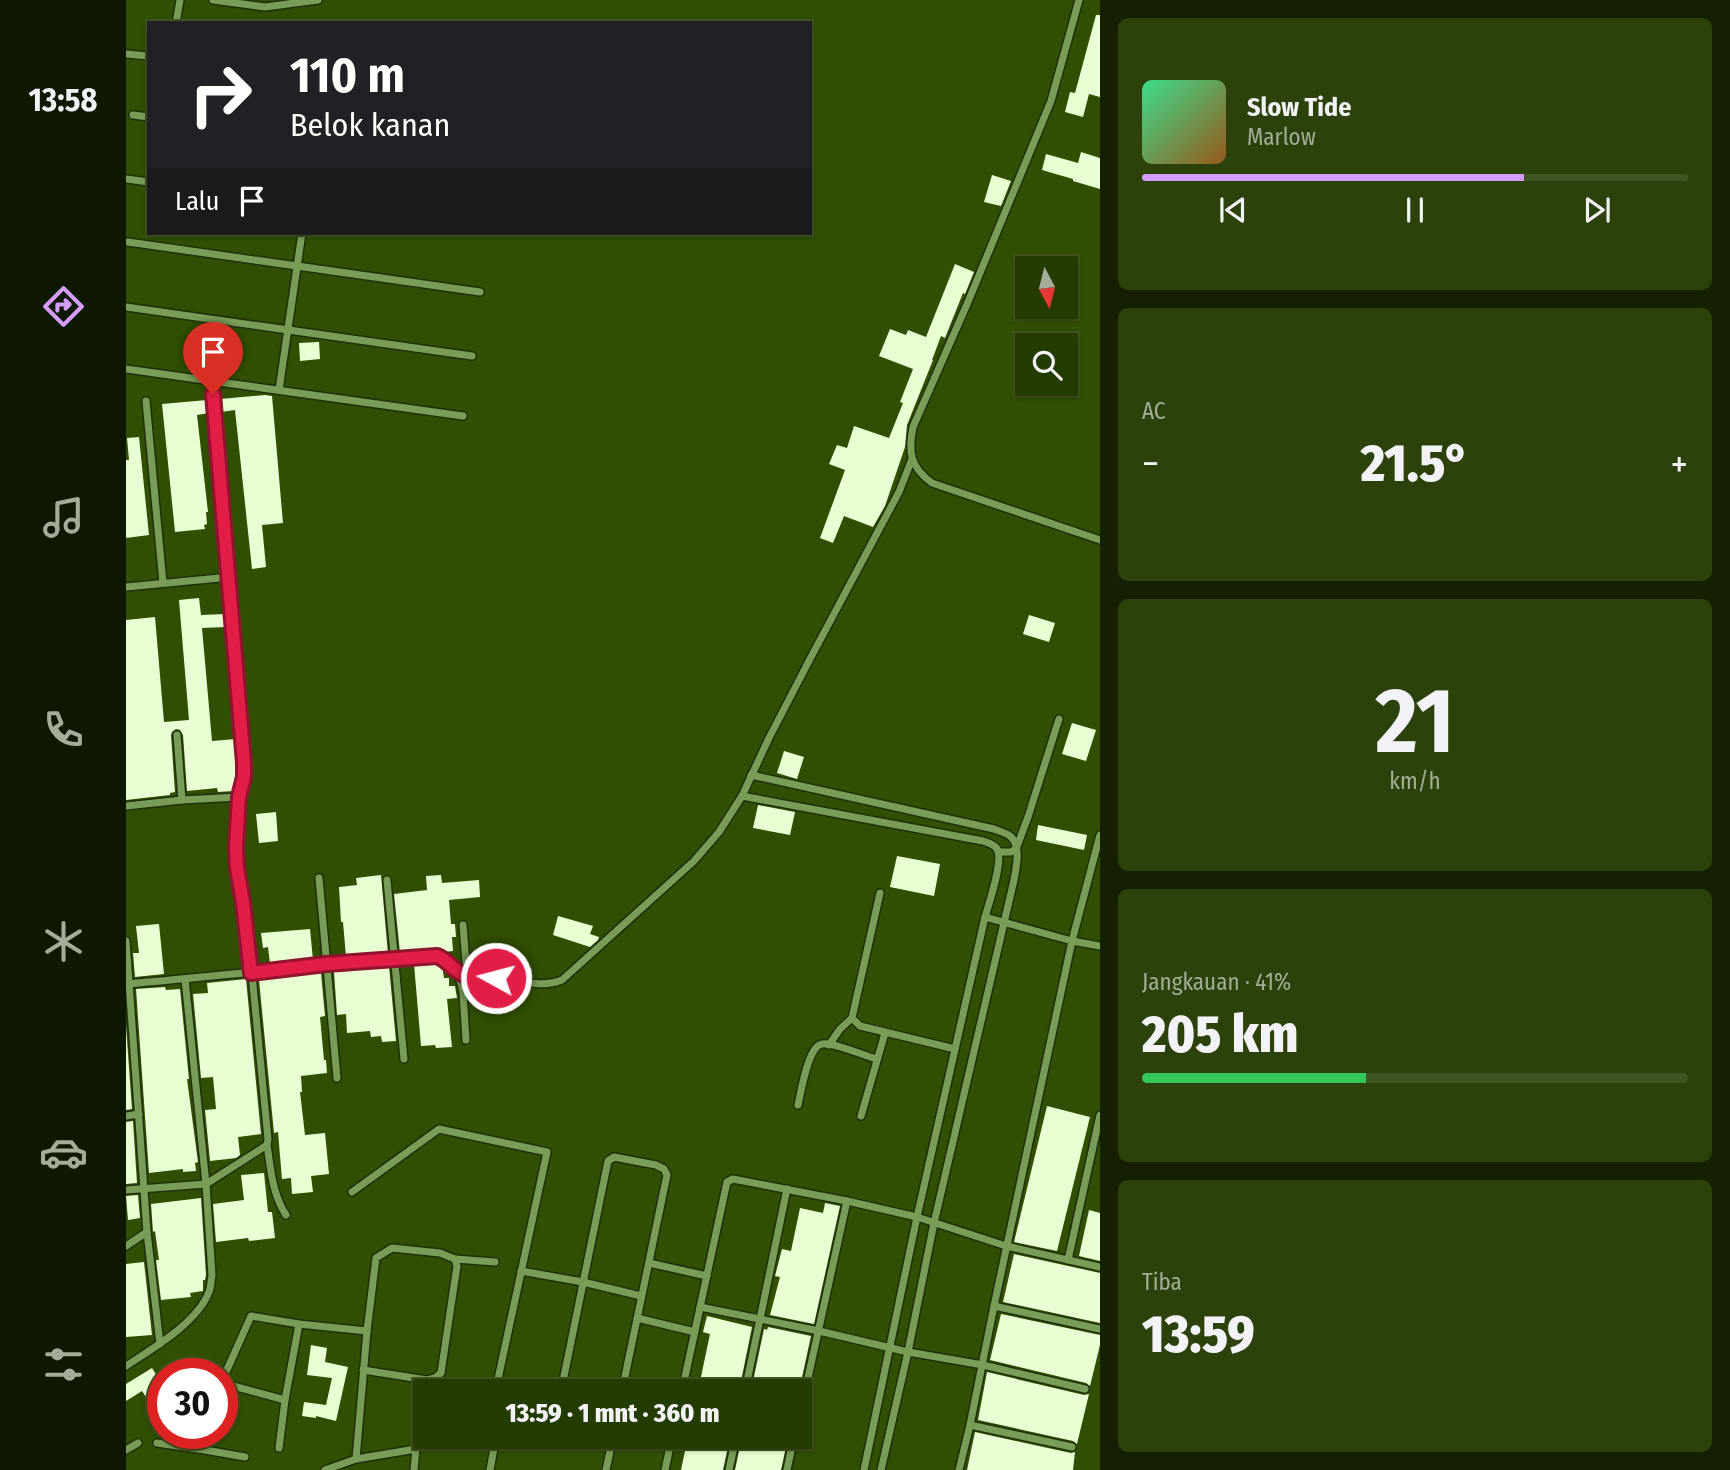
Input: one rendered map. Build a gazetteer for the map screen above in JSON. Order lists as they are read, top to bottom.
{
  "north": "bottom",
  "page": {
    "tabs": "13:58",
    "turn": ["110 m", "Belok kanan"],
    "song": ["Slow Tide", "Marlow"],
    "then": "Lalu",
    "tile": [
      "AC",
      ["21", "km/h"],
      ["Jangkauan · 41%", "205 km"],
      ["Tiba", "13:59"]
    ],
    "heat": ["−", "21.5°", "+"],
    "limit": "30",
    "trip": "13:59 · 1 mnt · 360 m"
  }
}
